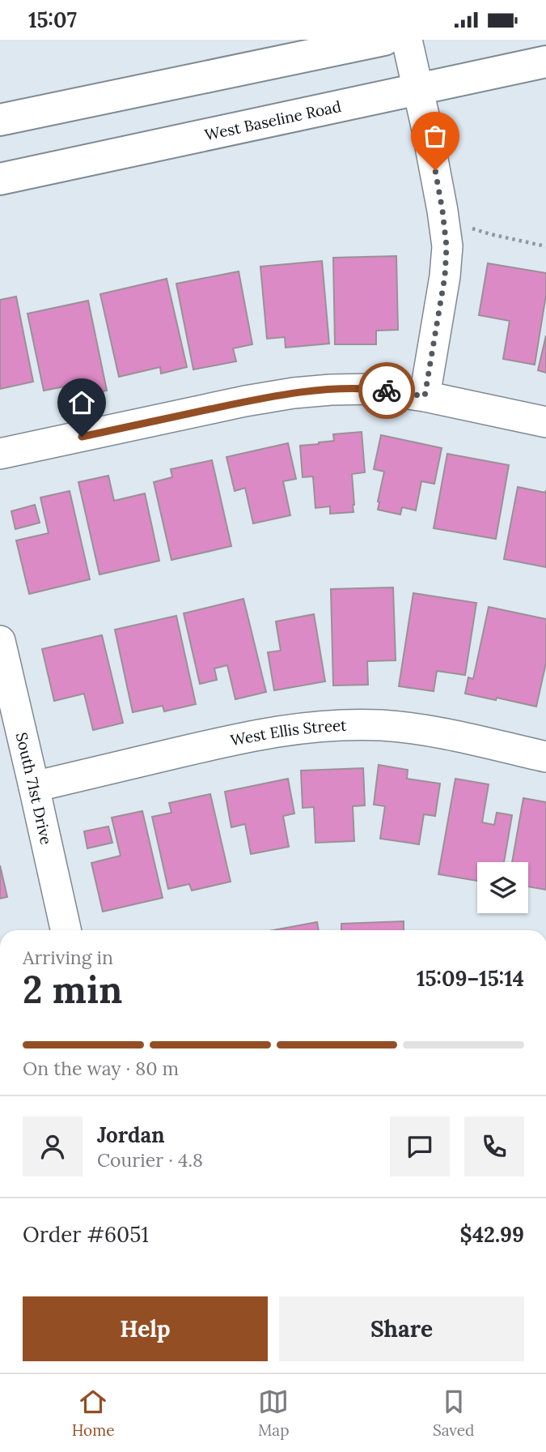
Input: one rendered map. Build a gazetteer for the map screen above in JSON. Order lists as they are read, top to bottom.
{
  "streets": {
    "main road": ["West Baseline Road"],
    "street": ["West Ellis Street", "South 71st Drive"]
  },
  "crossings": [
    ["West Ellis Street", "South 71st Drive"]
  ],
  "page": {
    "status": "15:07",
    "heading": ["2 min", "Arriving in", "15:09–15:14"],
    "panel": [
      "Jordan",
      "Courier · 4.8",
      "Order #6051",
      "$42.99"
    ],
    "bar": "On the way · 80 m",
    "buttons": ["Help", "Share"],
    "tabs": ["Home", "Map", "Saved"]
  }
}
